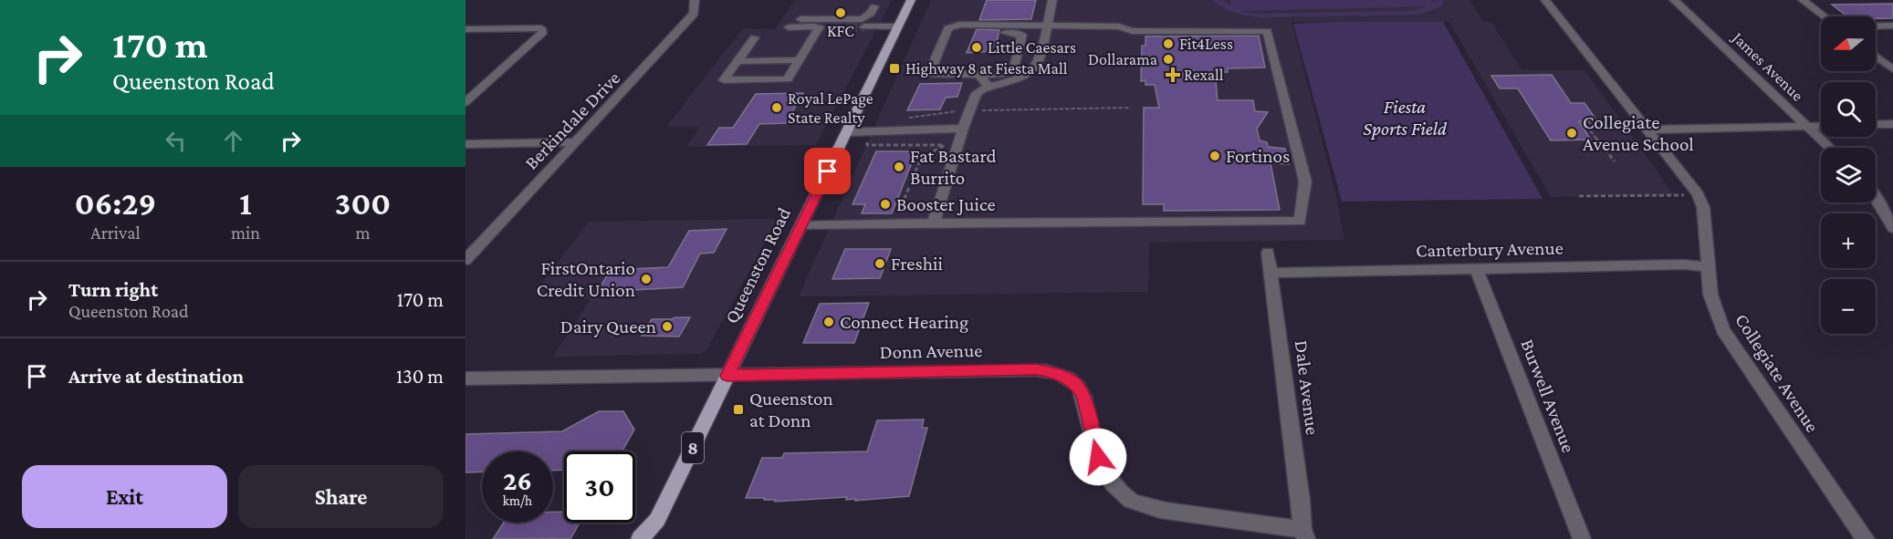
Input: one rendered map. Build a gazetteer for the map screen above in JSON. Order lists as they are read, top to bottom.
{
  "streets": {
    "main road": ["Queenston Road", "8"],
    "street": [
      "James Avenue",
      "Berkindale Drive",
      "Canterbury Avenue",
      "Donn Avenue",
      "Collegiate Avenue",
      "Dale Avenue",
      "Burwell Avenue"
    ]
  },
  "crossings": [
    ["Canterbury Avenue", "Collegiate Avenue"],
    ["Canterbury Avenue", "Dale Avenue"],
    ["Canterbury Avenue", "Burwell Avenue"],
    ["Queenston Road", "Donn Avenue"],
    ["Donn Avenue", "Dale Avenue"]
  ],
  "parks": ["Fiesta Sports Field"],
  "places": {
    "other": [
      "KFC",
      "Fit4Less",
      "Little Caesars",
      "Dollarama",
      "Royal LePage State Realty",
      "Collegiate Avenue School",
      "Fortinos",
      "Fat Bastard Burrito",
      "Booster Juice",
      "Freshii",
      "FirstOntario Credit Union",
      "Connect Hearing",
      "Dairy Queen"
    ],
    "transit": ["Highway 8 at Fiesta Mall", "Queenston at Donn"],
    "health": ["Rexall"]
  },
  "north": "left",
  "page": {
    "turn": ["170 m", "Queenston Road"],
    "map_buttons": ["+", "−"],
    "eta": [
      "06:29",
      "Arrival",
      "1",
      "min",
      "300",
      "m"
    ],
    "list": [
      {
        "name": "Turn right",
        "note": "Queenston Road",
        "value": "170 m"
      },
      {
        "name": "Arrive at destination",
        "value": "130 m"
      }
    ],
    "speed": "26 km/h",
    "limit": "30",
    "buttons": ["Exit", "Share"]
  }
}
